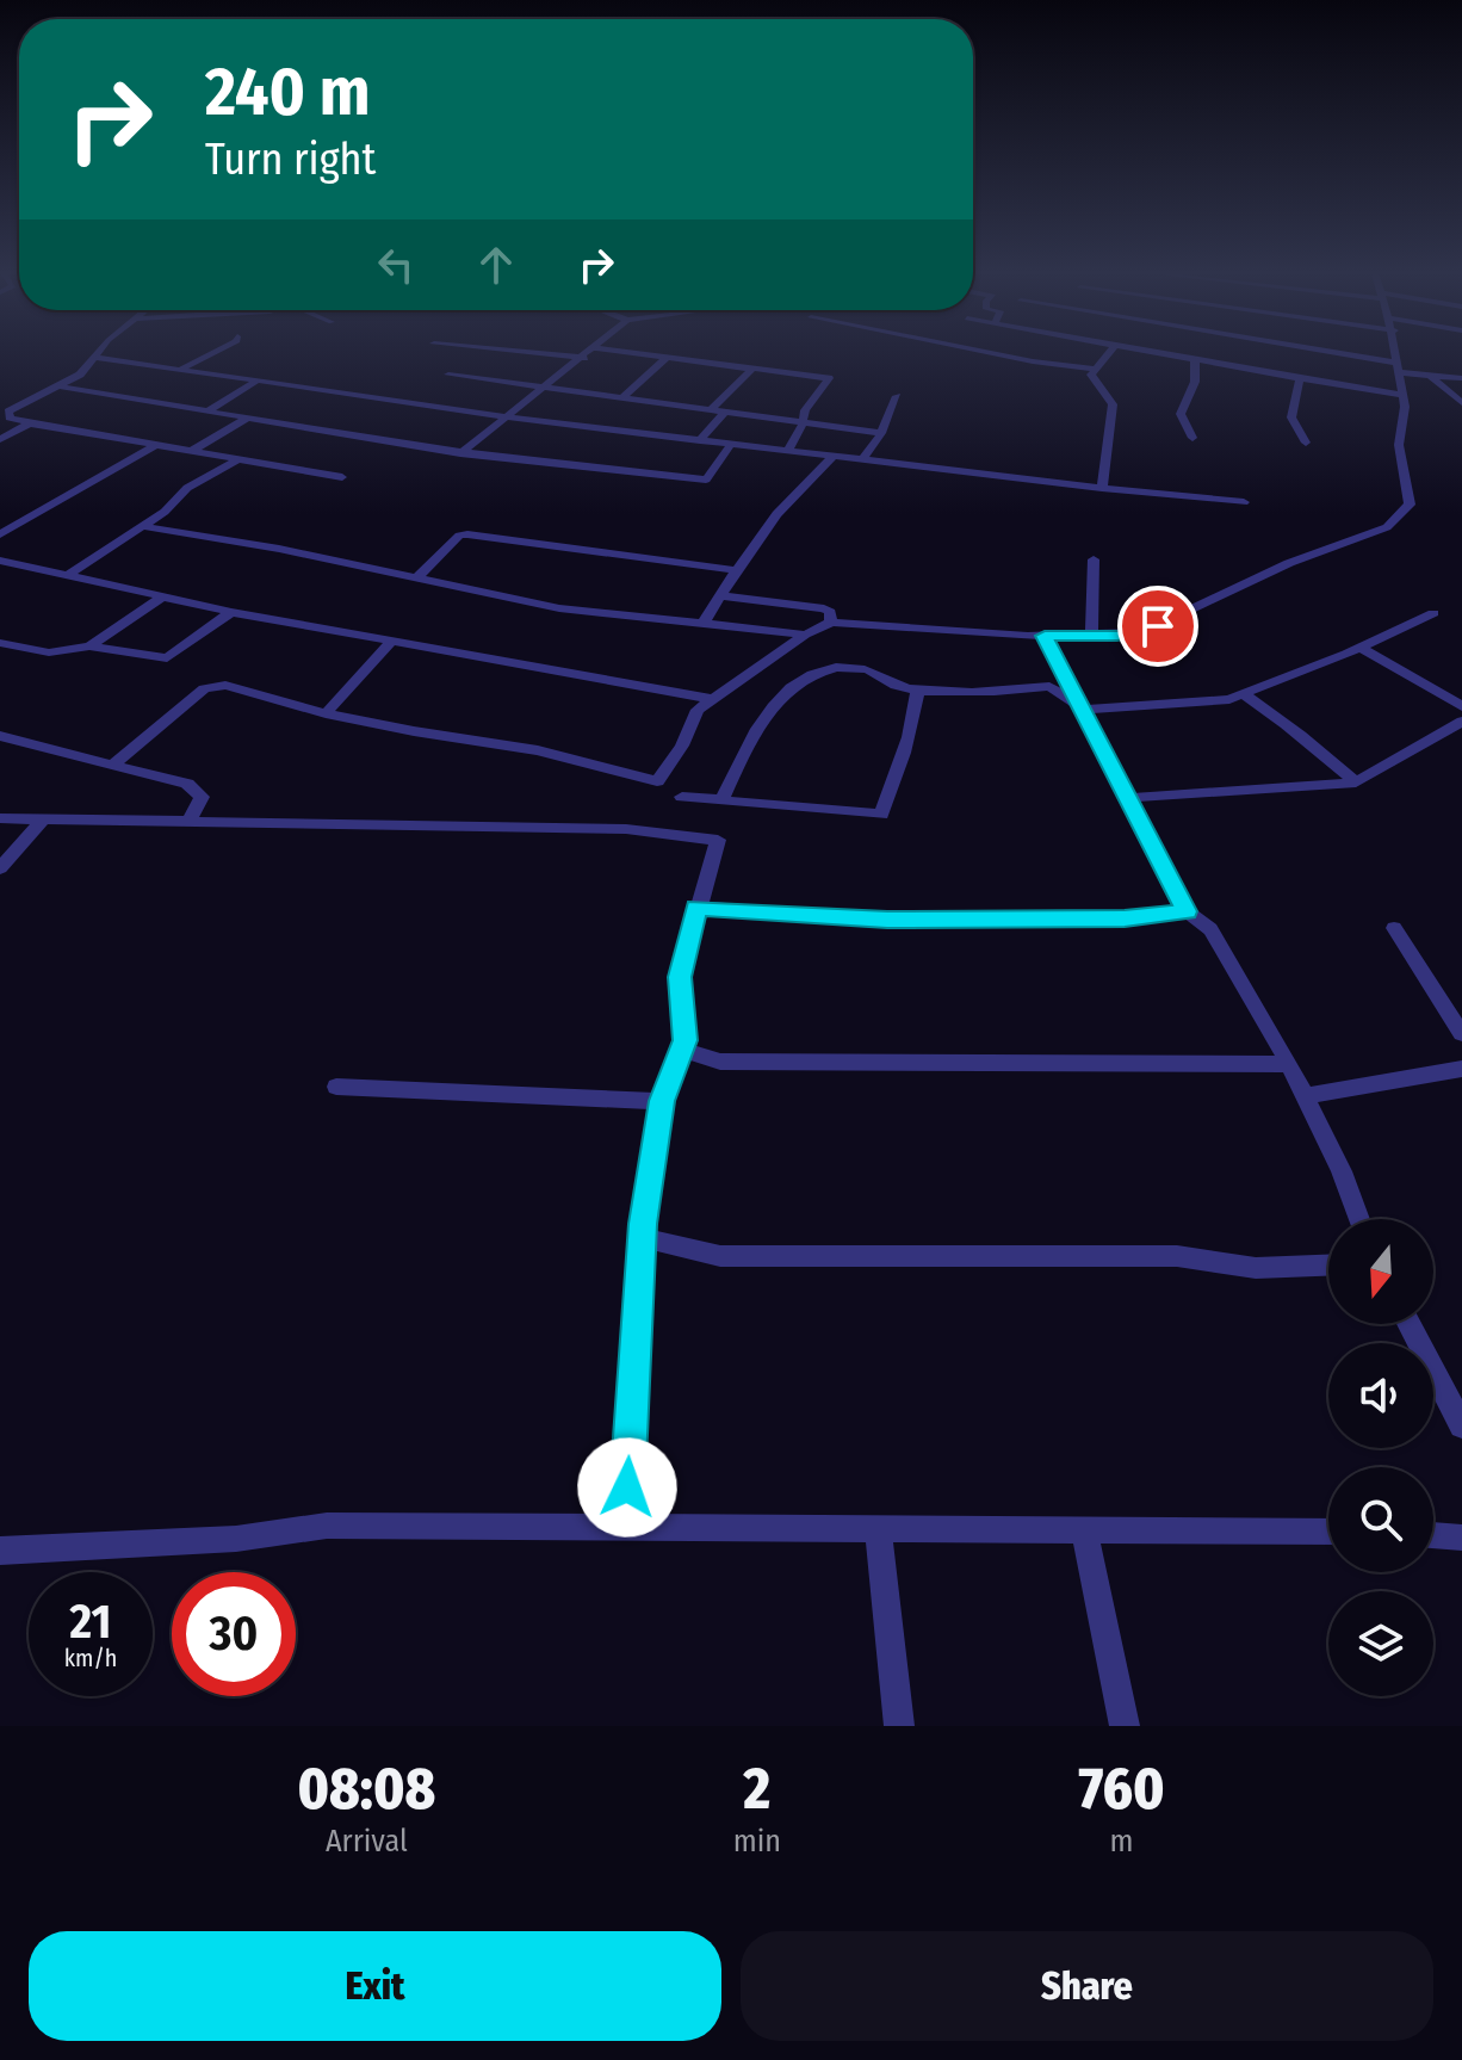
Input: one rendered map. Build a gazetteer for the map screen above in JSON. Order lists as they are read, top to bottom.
{
  "north": "bottom",
  "page": {
    "turn": ["240 m", "Turn right"],
    "speed": "21 km/h",
    "limit": "30",
    "eta": [
      "08:08",
      "Arrival",
      "2",
      "min",
      "760",
      "m"
    ],
    "buttons": ["Exit", "Share"]
  }
}
